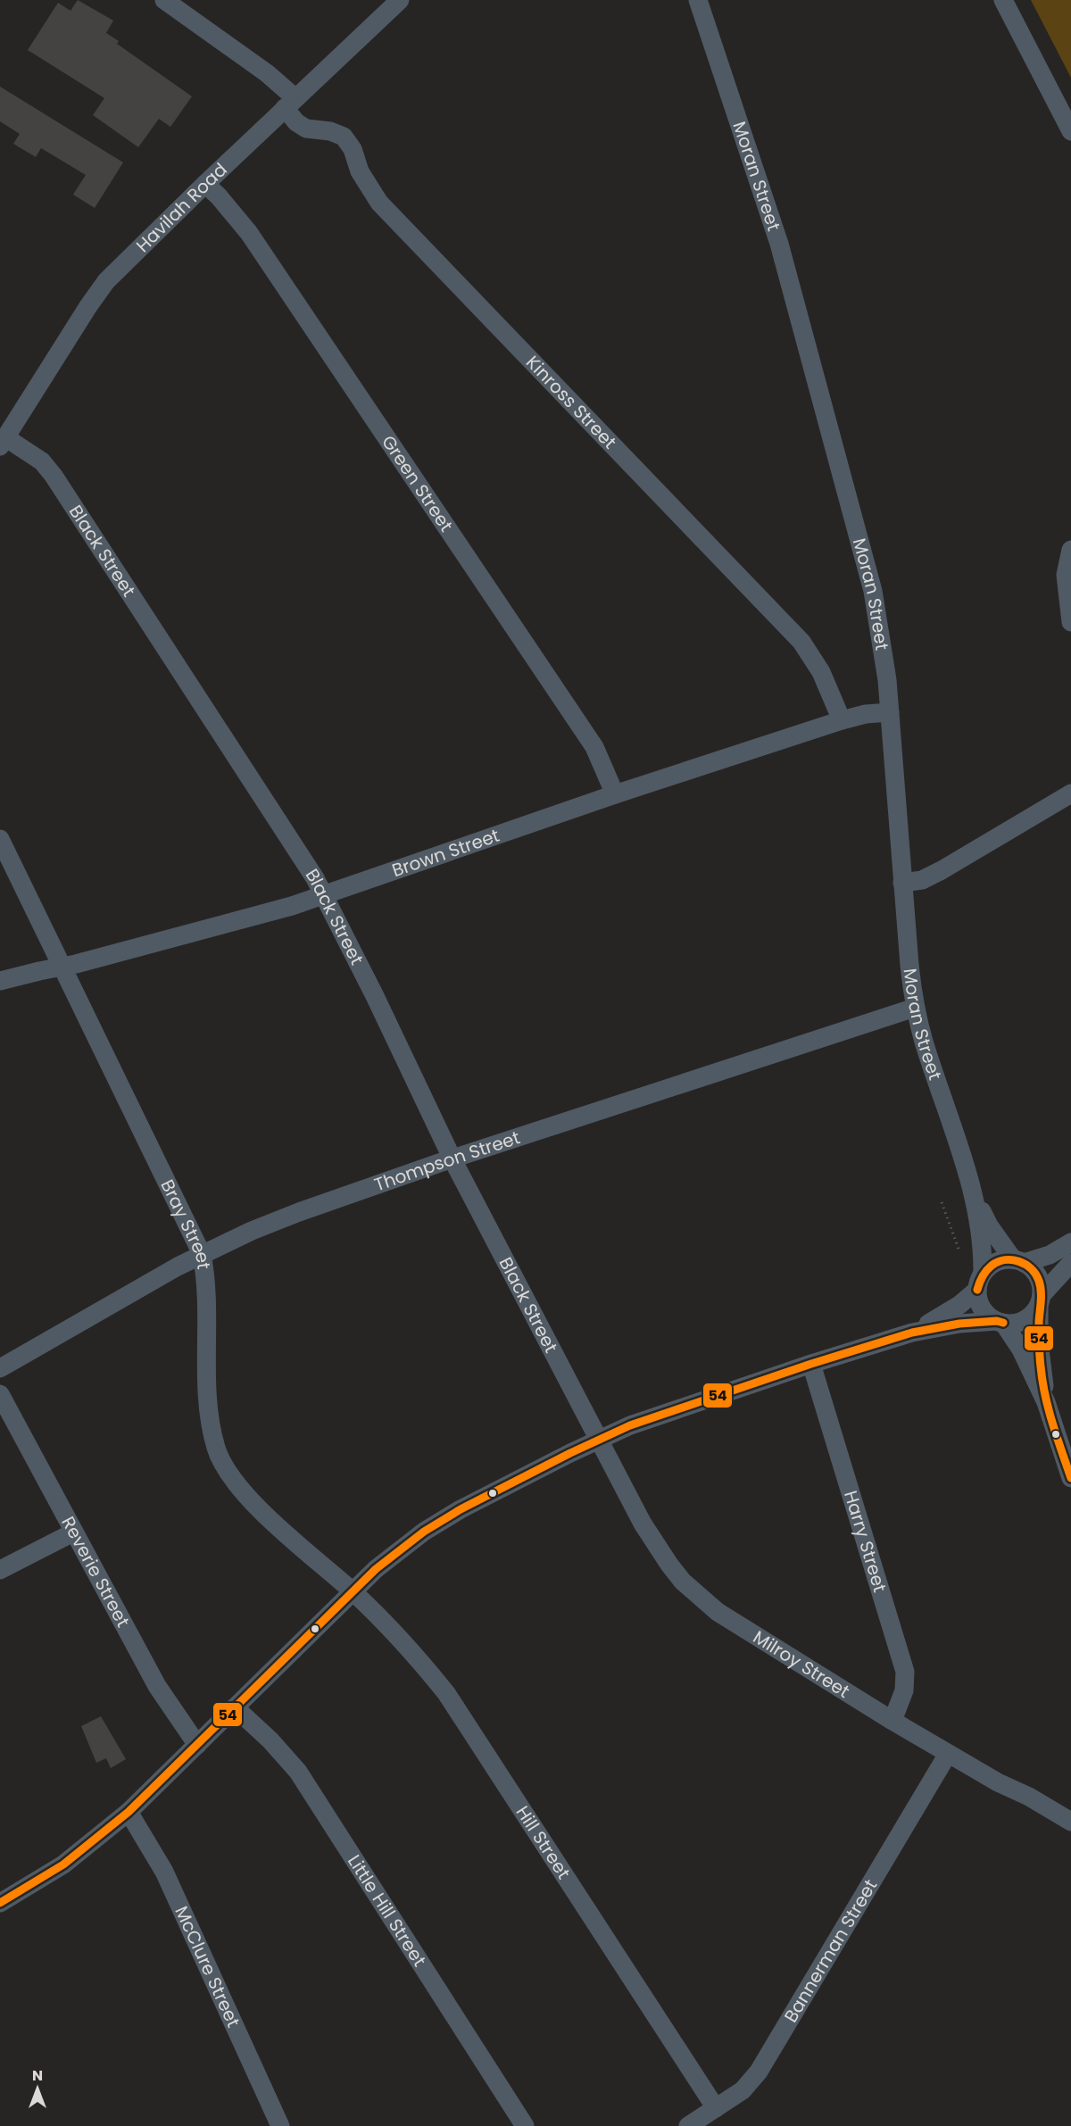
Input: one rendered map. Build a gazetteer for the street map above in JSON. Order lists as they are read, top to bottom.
{
  "streets": {
    "street": [
      "Moran Street",
      "Havilah Road",
      "Kinross Street",
      "Green Street",
      "Black Street",
      "Brown Street",
      "Thompson Street",
      "Bray Street",
      "Harry Street",
      "Reverie Street",
      "Milroy Street",
      "Hill Street",
      "Little Hill Street",
      "Bannerman Street",
      "McClure Street"
    ]
  },
  "crossings": [
    ["Moran Street", "Brown Street"],
    ["Moran Street", "Thompson Street"],
    ["Havilah Road", "Kinross Street"],
    ["Havilah Road", "Green Street"],
    ["Havilah Road", "Black Street"],
    ["Kinross Street", "Brown Street"],
    ["Green Street", "Brown Street"],
    ["Black Street", "Brown Street"],
    ["Black Street", "Thompson Street"],
    ["Black Street", "Milroy Street"],
    ["Brown Street", "Bray Street"],
    ["Thompson Street", "Bray Street"],
    ["Bray Street", "Hill Street"],
    ["Harry Street", "Milroy Street"],
    ["Milroy Street", "Bannerman Street"],
    ["Hill Street", "Bannerman Street"]
  ],
  "lines": ["transit line 54"],
  "north": "top"
}
